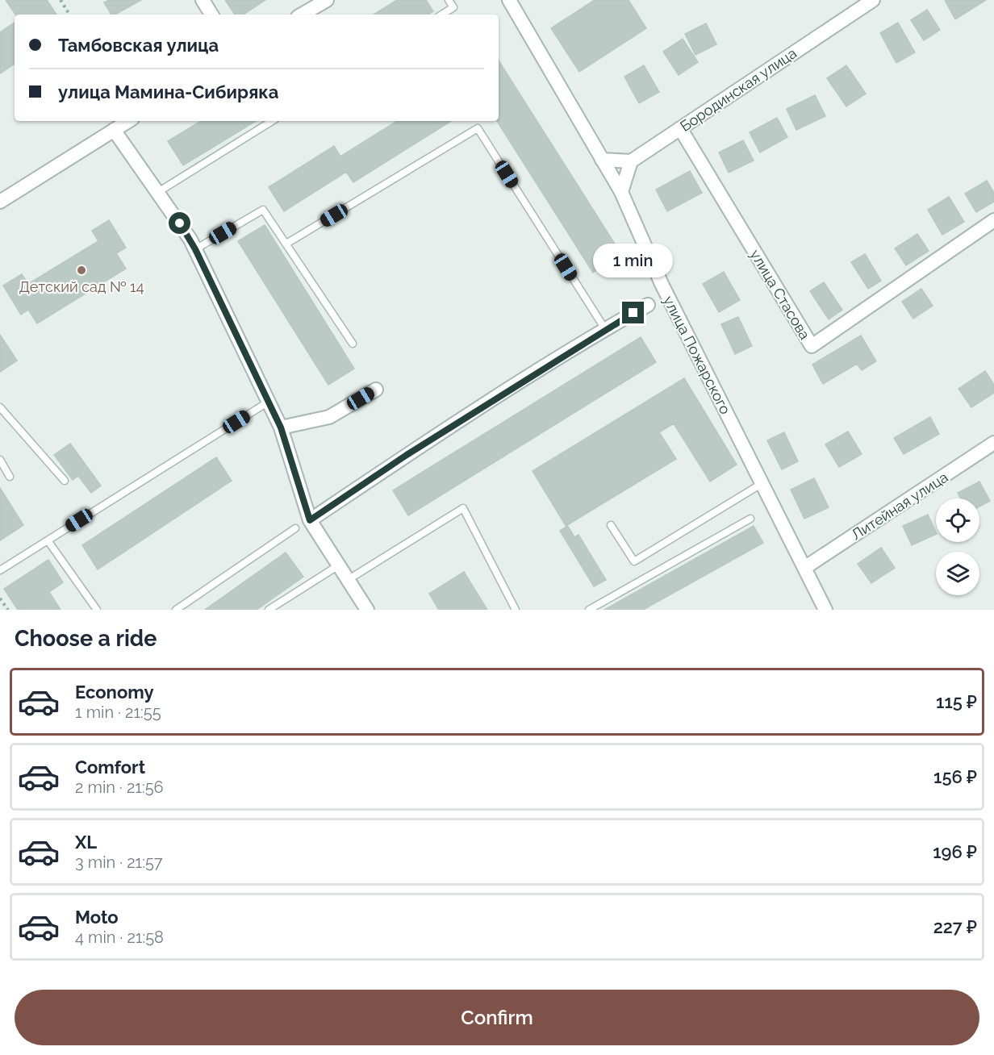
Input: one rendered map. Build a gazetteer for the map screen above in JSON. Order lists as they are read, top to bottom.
{
  "streets": {
    "street": [
      "Бородинская улица",
      "улица Стасова",
      "улица Пожарского",
      "Литейная улица"
    ]
  },
  "crossings": [
    ["Бородинская улица", "улица Стасова"],
    ["улица Пожарского", "Литейная улица"]
  ],
  "places": ["Детский сад № 14"],
  "page": {
    "banner": ["Тамбовская улица", "улица Мамина-Сибиряка"],
    "bubble": "1 min",
    "heading": "Choose a ride",
    "list": [
      {
        "name": "Economy",
        "note": "1 min · 21:55",
        "value": "115 ₽"
      },
      {
        "name": "Comfort",
        "note": "2 min · 21:56",
        "value": "156 ₽"
      },
      {
        "name": "XL",
        "note": "3 min · 21:57",
        "value": "196 ₽"
      },
      {
        "name": "Moto",
        "note": "4 min · 21:58",
        "value": "227 ₽"
      }
    ],
    "buttons": "Confirm"
  }
}
